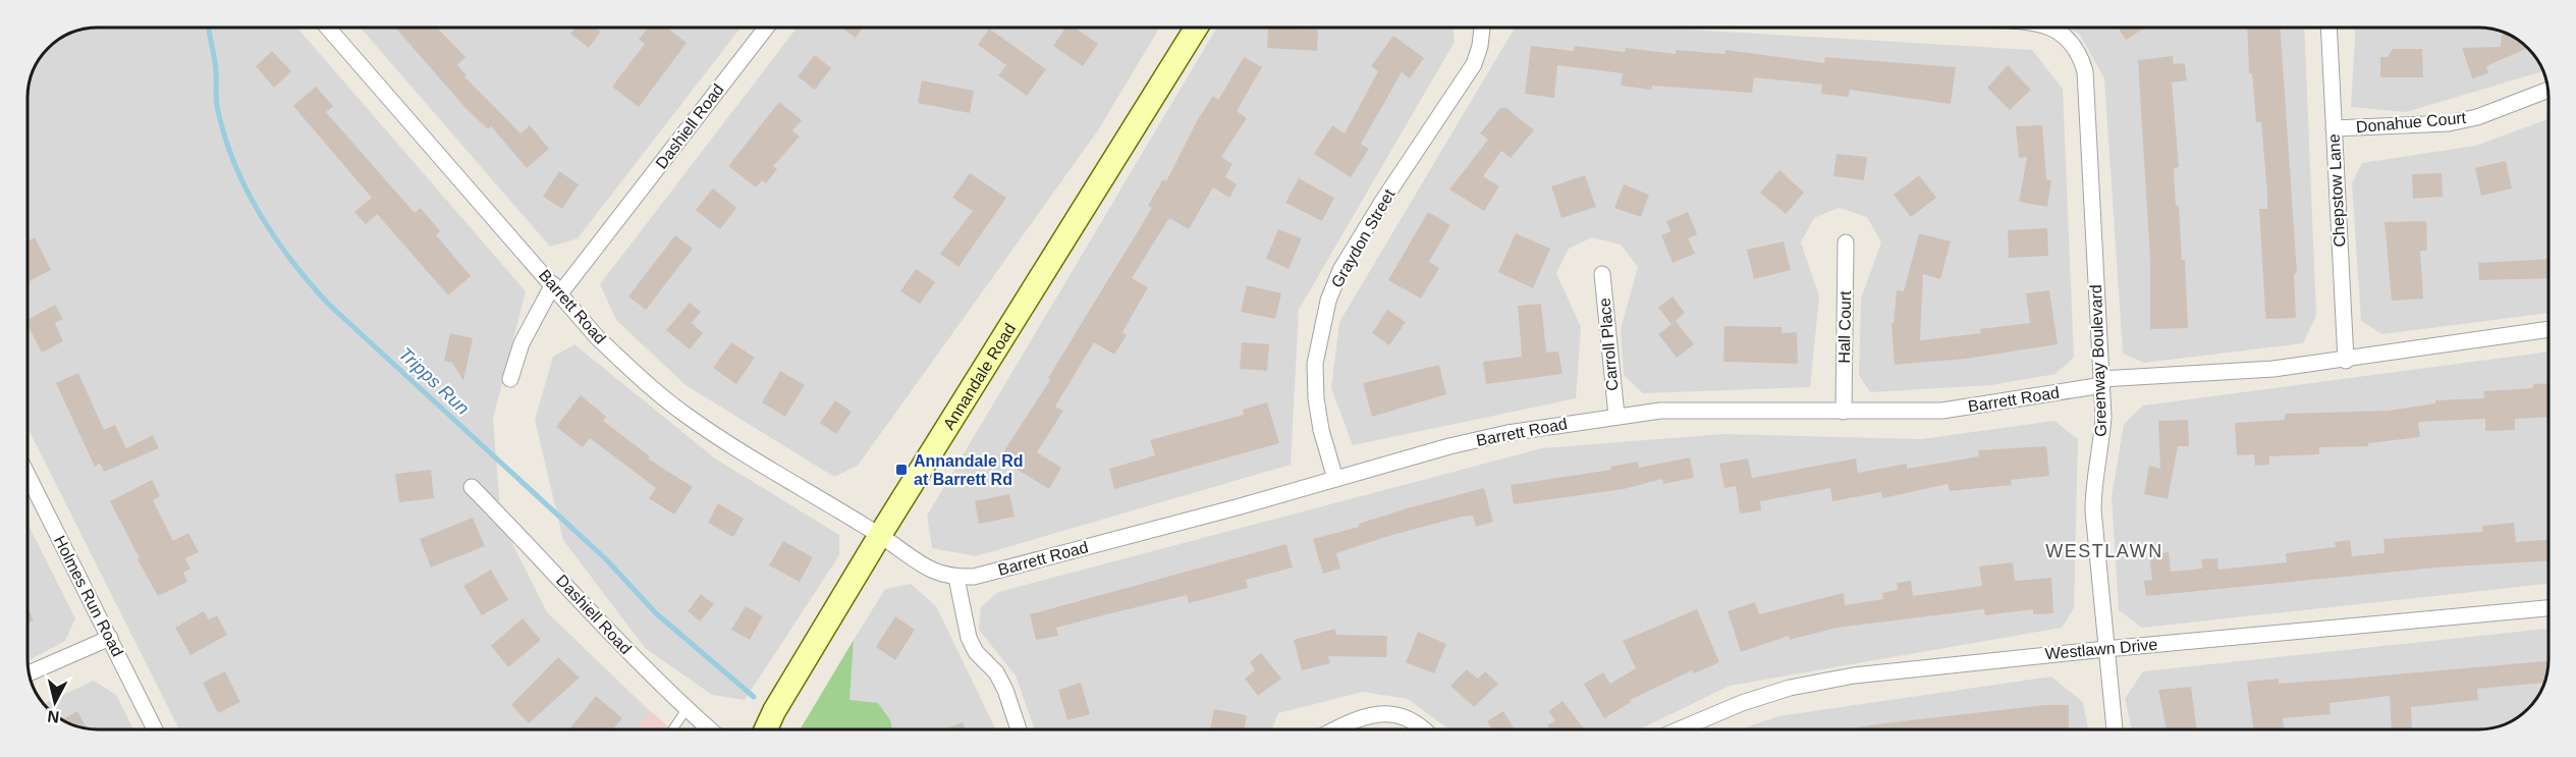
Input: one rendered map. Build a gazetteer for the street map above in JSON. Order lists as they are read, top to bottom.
{
  "streets": {
    "main road": ["Annandale Road"],
    "street": [
      "Donahue Court",
      "Dashiell Road",
      "Chepstow Lane",
      "Graydon Street",
      "Barrett Road",
      "Hall Court",
      "Carroll Place",
      "Greenway Boulevard",
      "Holmes Run Road",
      "Westlawn Drive"
    ]
  },
  "crossings": [
    ["Donahue Court", "Chepstow Lane"],
    ["Dashiell Road", "Barrett Road"],
    ["Chepstow Lane", "Barrett Road"],
    ["Graydon Street", "Barrett Road"],
    ["Barrett Road", "Hall Court"],
    ["Barrett Road", "Carroll Place"],
    ["Barrett Road", "Greenway Boulevard"],
    ["Barrett Road", "Annandale Road"],
    ["Greenway Boulevard", "Westlawn Drive"]
  ],
  "districts": ["WESTLAWN"],
  "water": ["Tripps Run"],
  "places": {
    "transit": ["Annandale Rd at Barrett Rd"]
  },
  "north": "bottom"
}
